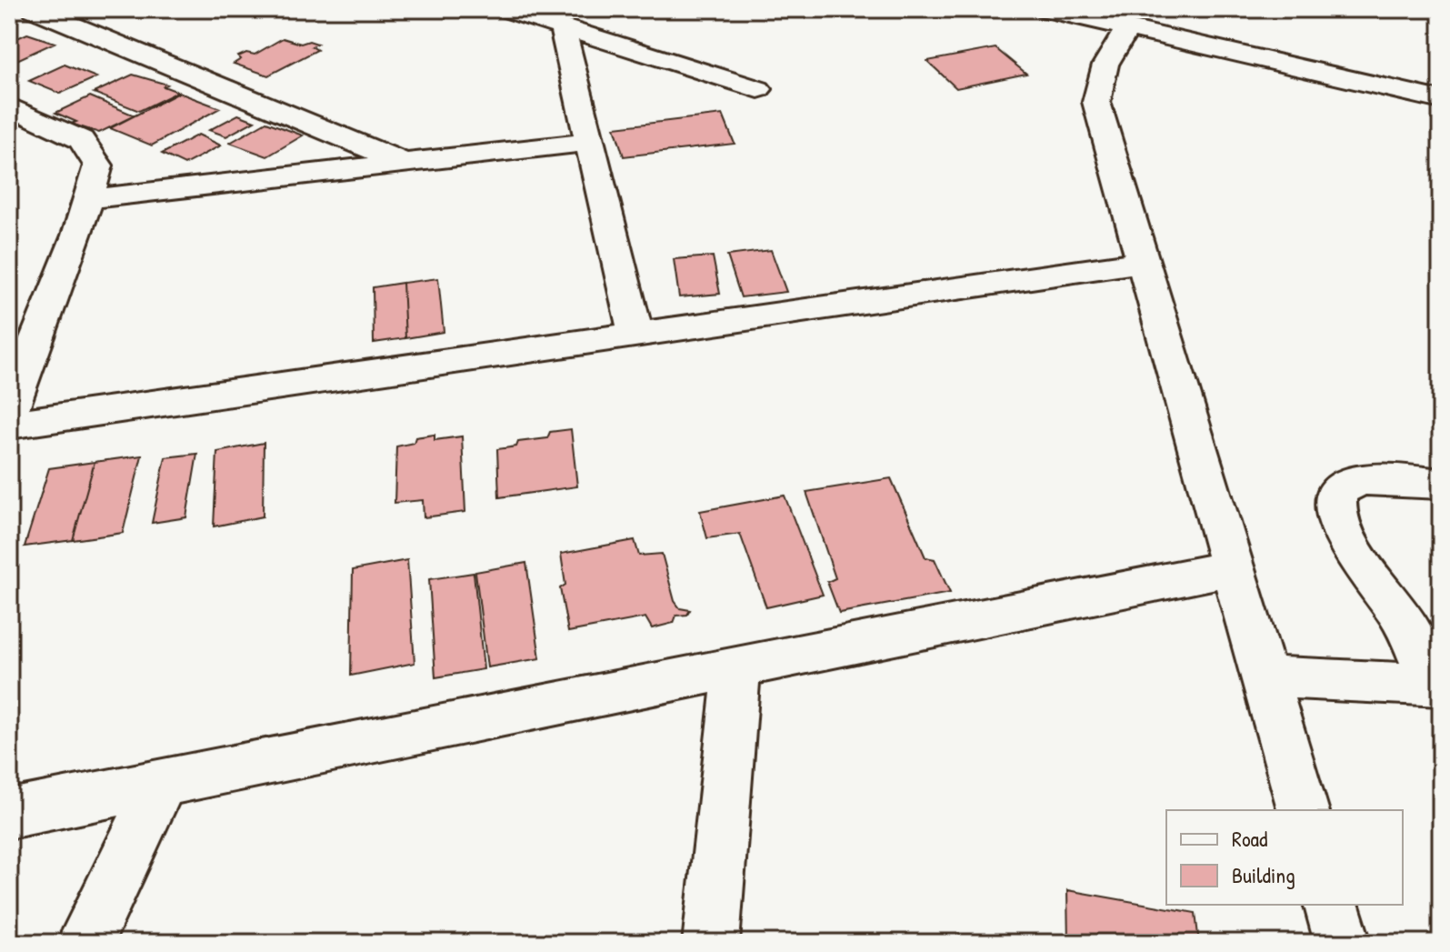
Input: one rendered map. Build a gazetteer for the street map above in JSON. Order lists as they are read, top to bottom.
{
  "legend": ["Road", "Building"]
}
